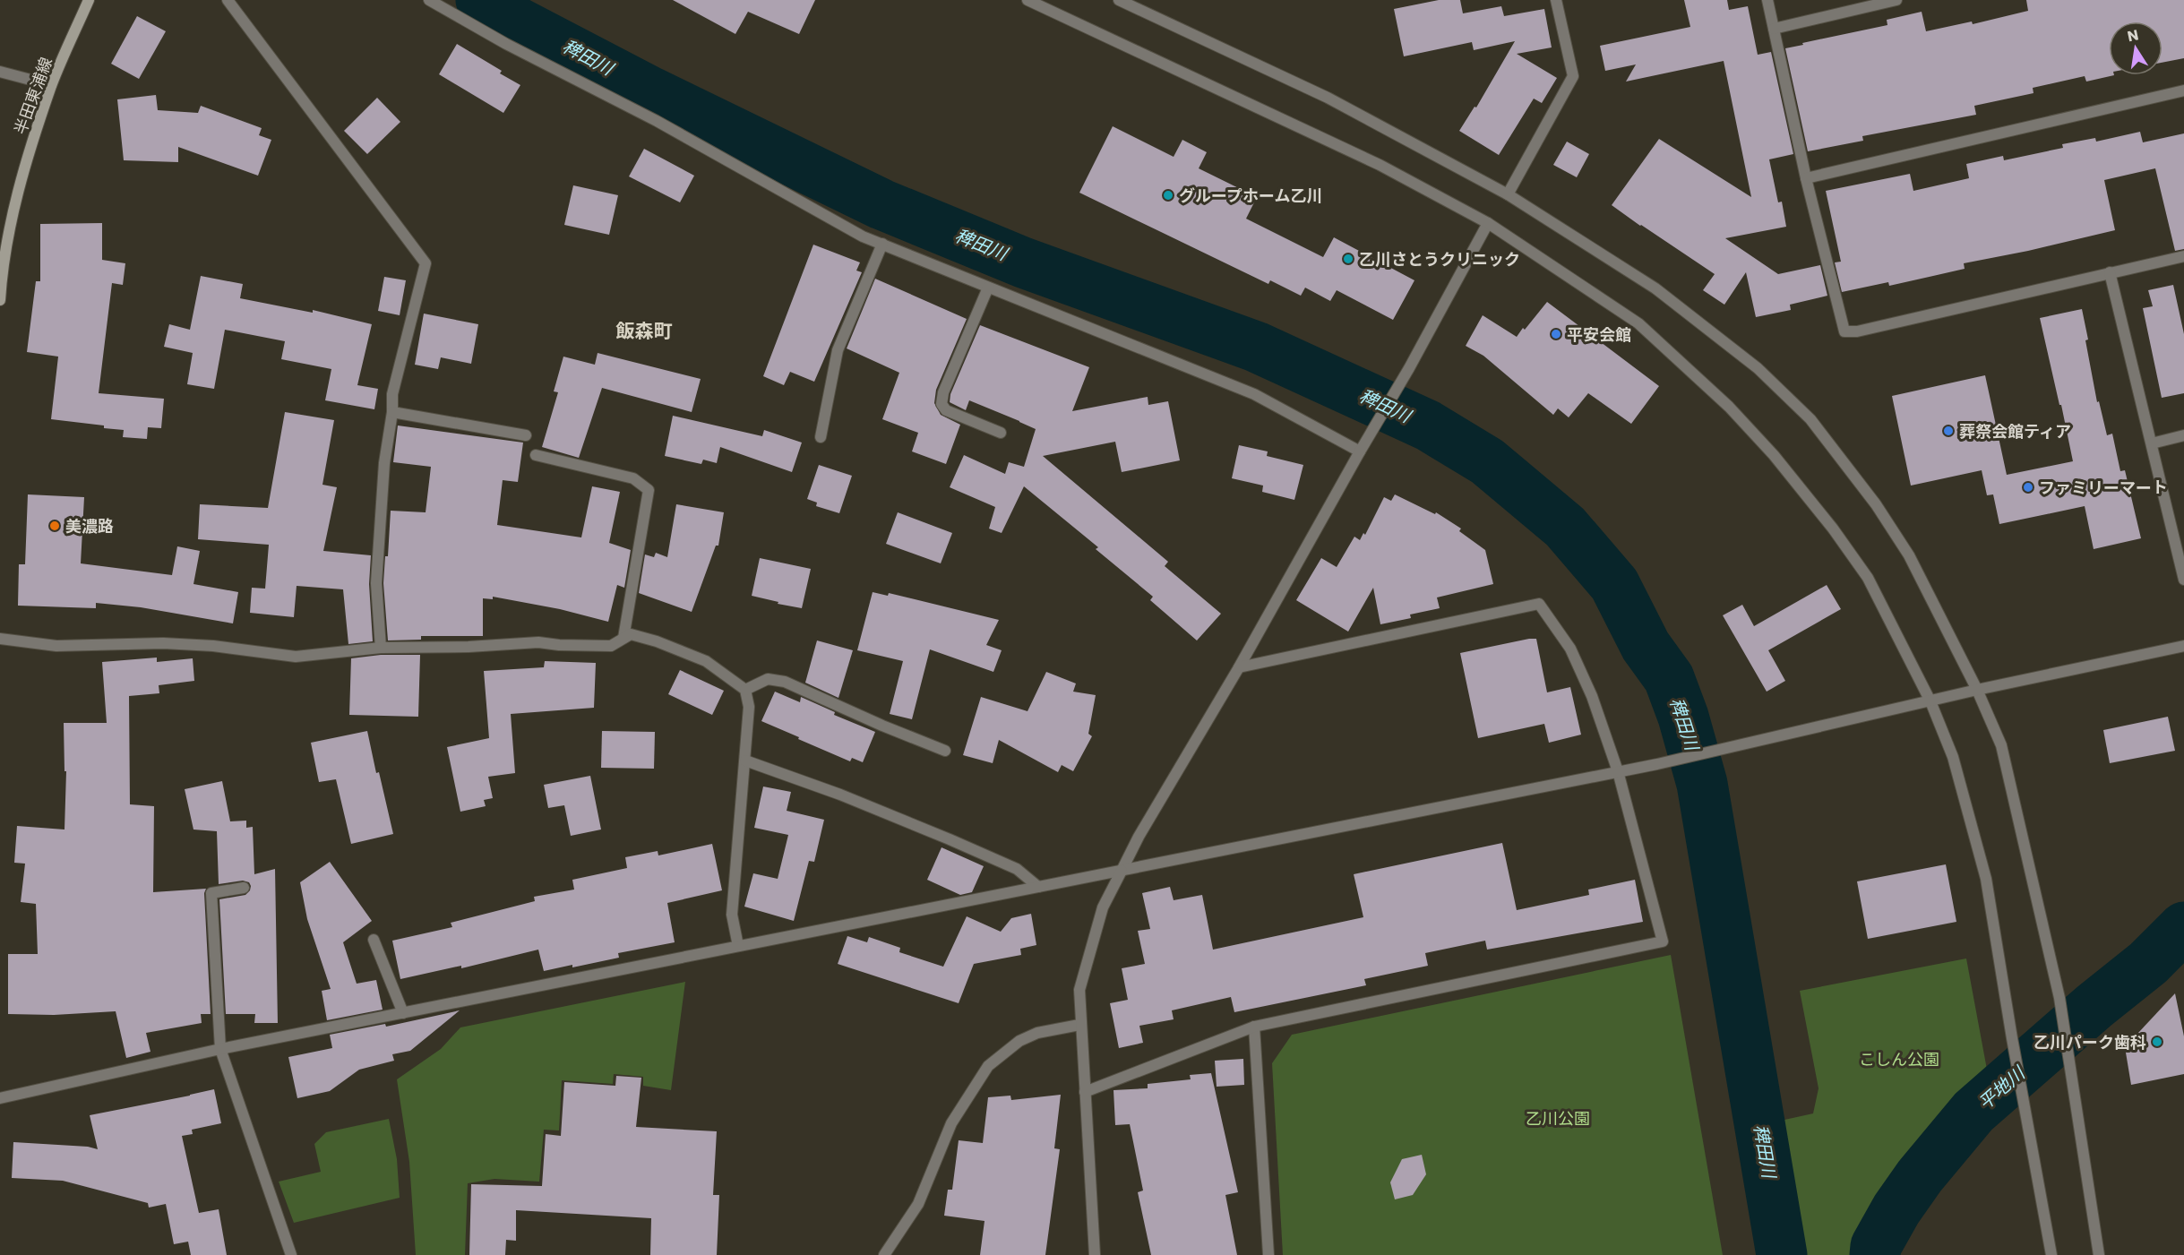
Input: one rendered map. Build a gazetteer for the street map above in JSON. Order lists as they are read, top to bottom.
{
  "streets": {
    "main road": ["半田東浦線"]
  },
  "districts": ["飯森町"],
  "water": ["稗田川", "平地川"],
  "parks": ["こしん公園", "乙川公園"],
  "places": [
    "グループホーム乙川",
    "乙川さとうクリニック",
    "平安会館",
    "葬祭会館ティア",
    "ファミリーマート",
    "美濃路",
    "乙川パーク歯科"
  ],
  "north": "top"
}
